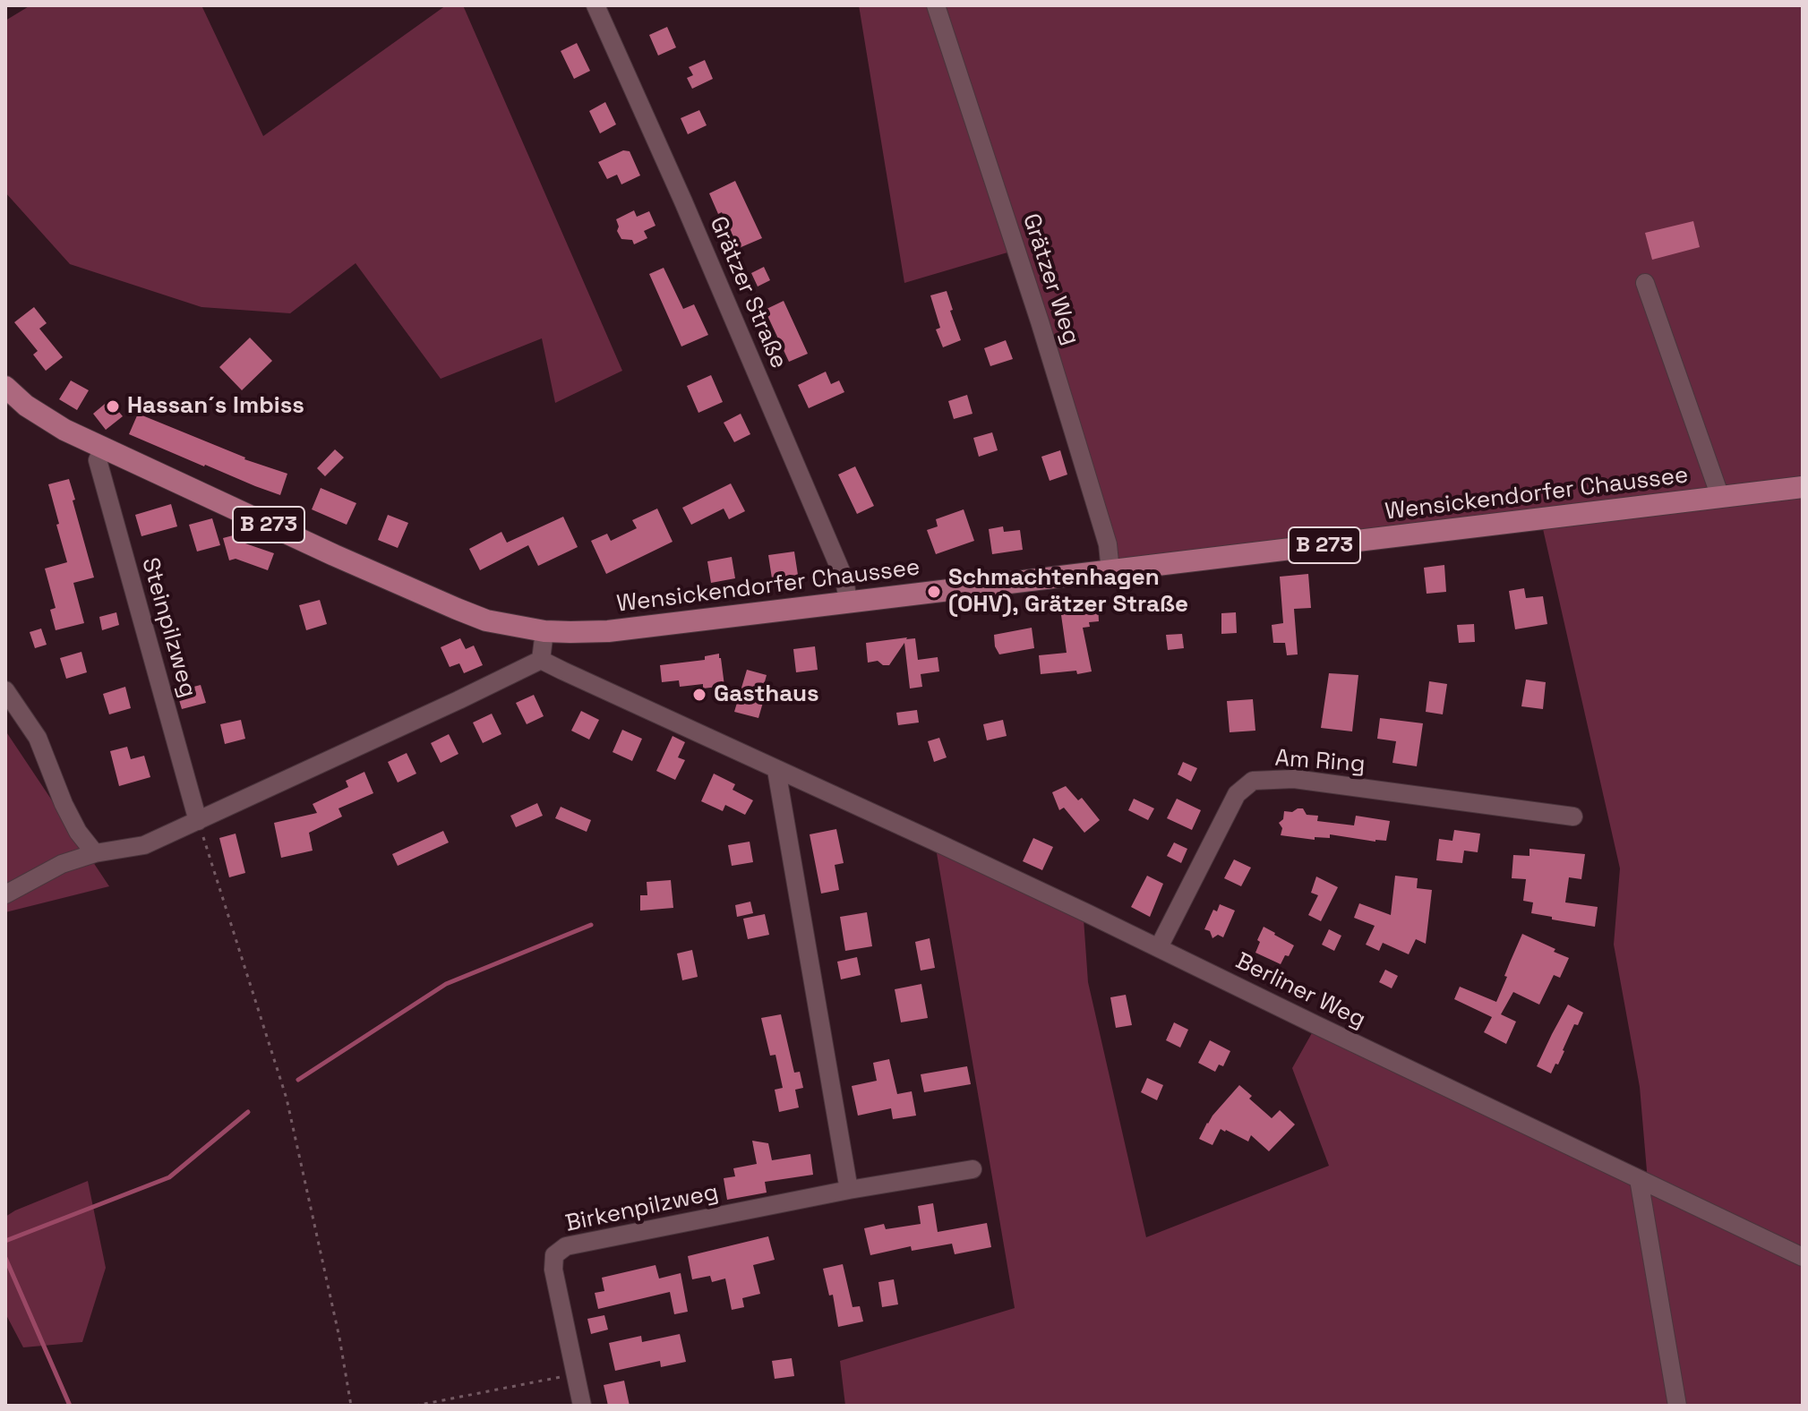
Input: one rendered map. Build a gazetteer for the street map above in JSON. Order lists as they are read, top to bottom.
{
  "streets": {
    "main road": ["Wensickendorfer Chaussee", "B 273"],
    "street": [
      "Grätzer Weg",
      "Grätzer Straße",
      "Steinpilzweg",
      "Am Ring",
      "Berliner Weg",
      "Birkenpilzweg"
    ]
  },
  "crossings": [
    ["Grätzer Weg", "Wensickendorfer Chaussee"],
    ["Grätzer Straße", "Wensickendorfer Chaussee"],
    ["Wensickendorfer Chaussee", "Steinpilzweg"],
    ["Am Ring", "Berliner Weg"]
  ],
  "places": ["Hassan´s Imbiss", "Schmachtenhagen (OHV), Grätzer Straße", "Gasthaus"]
}
